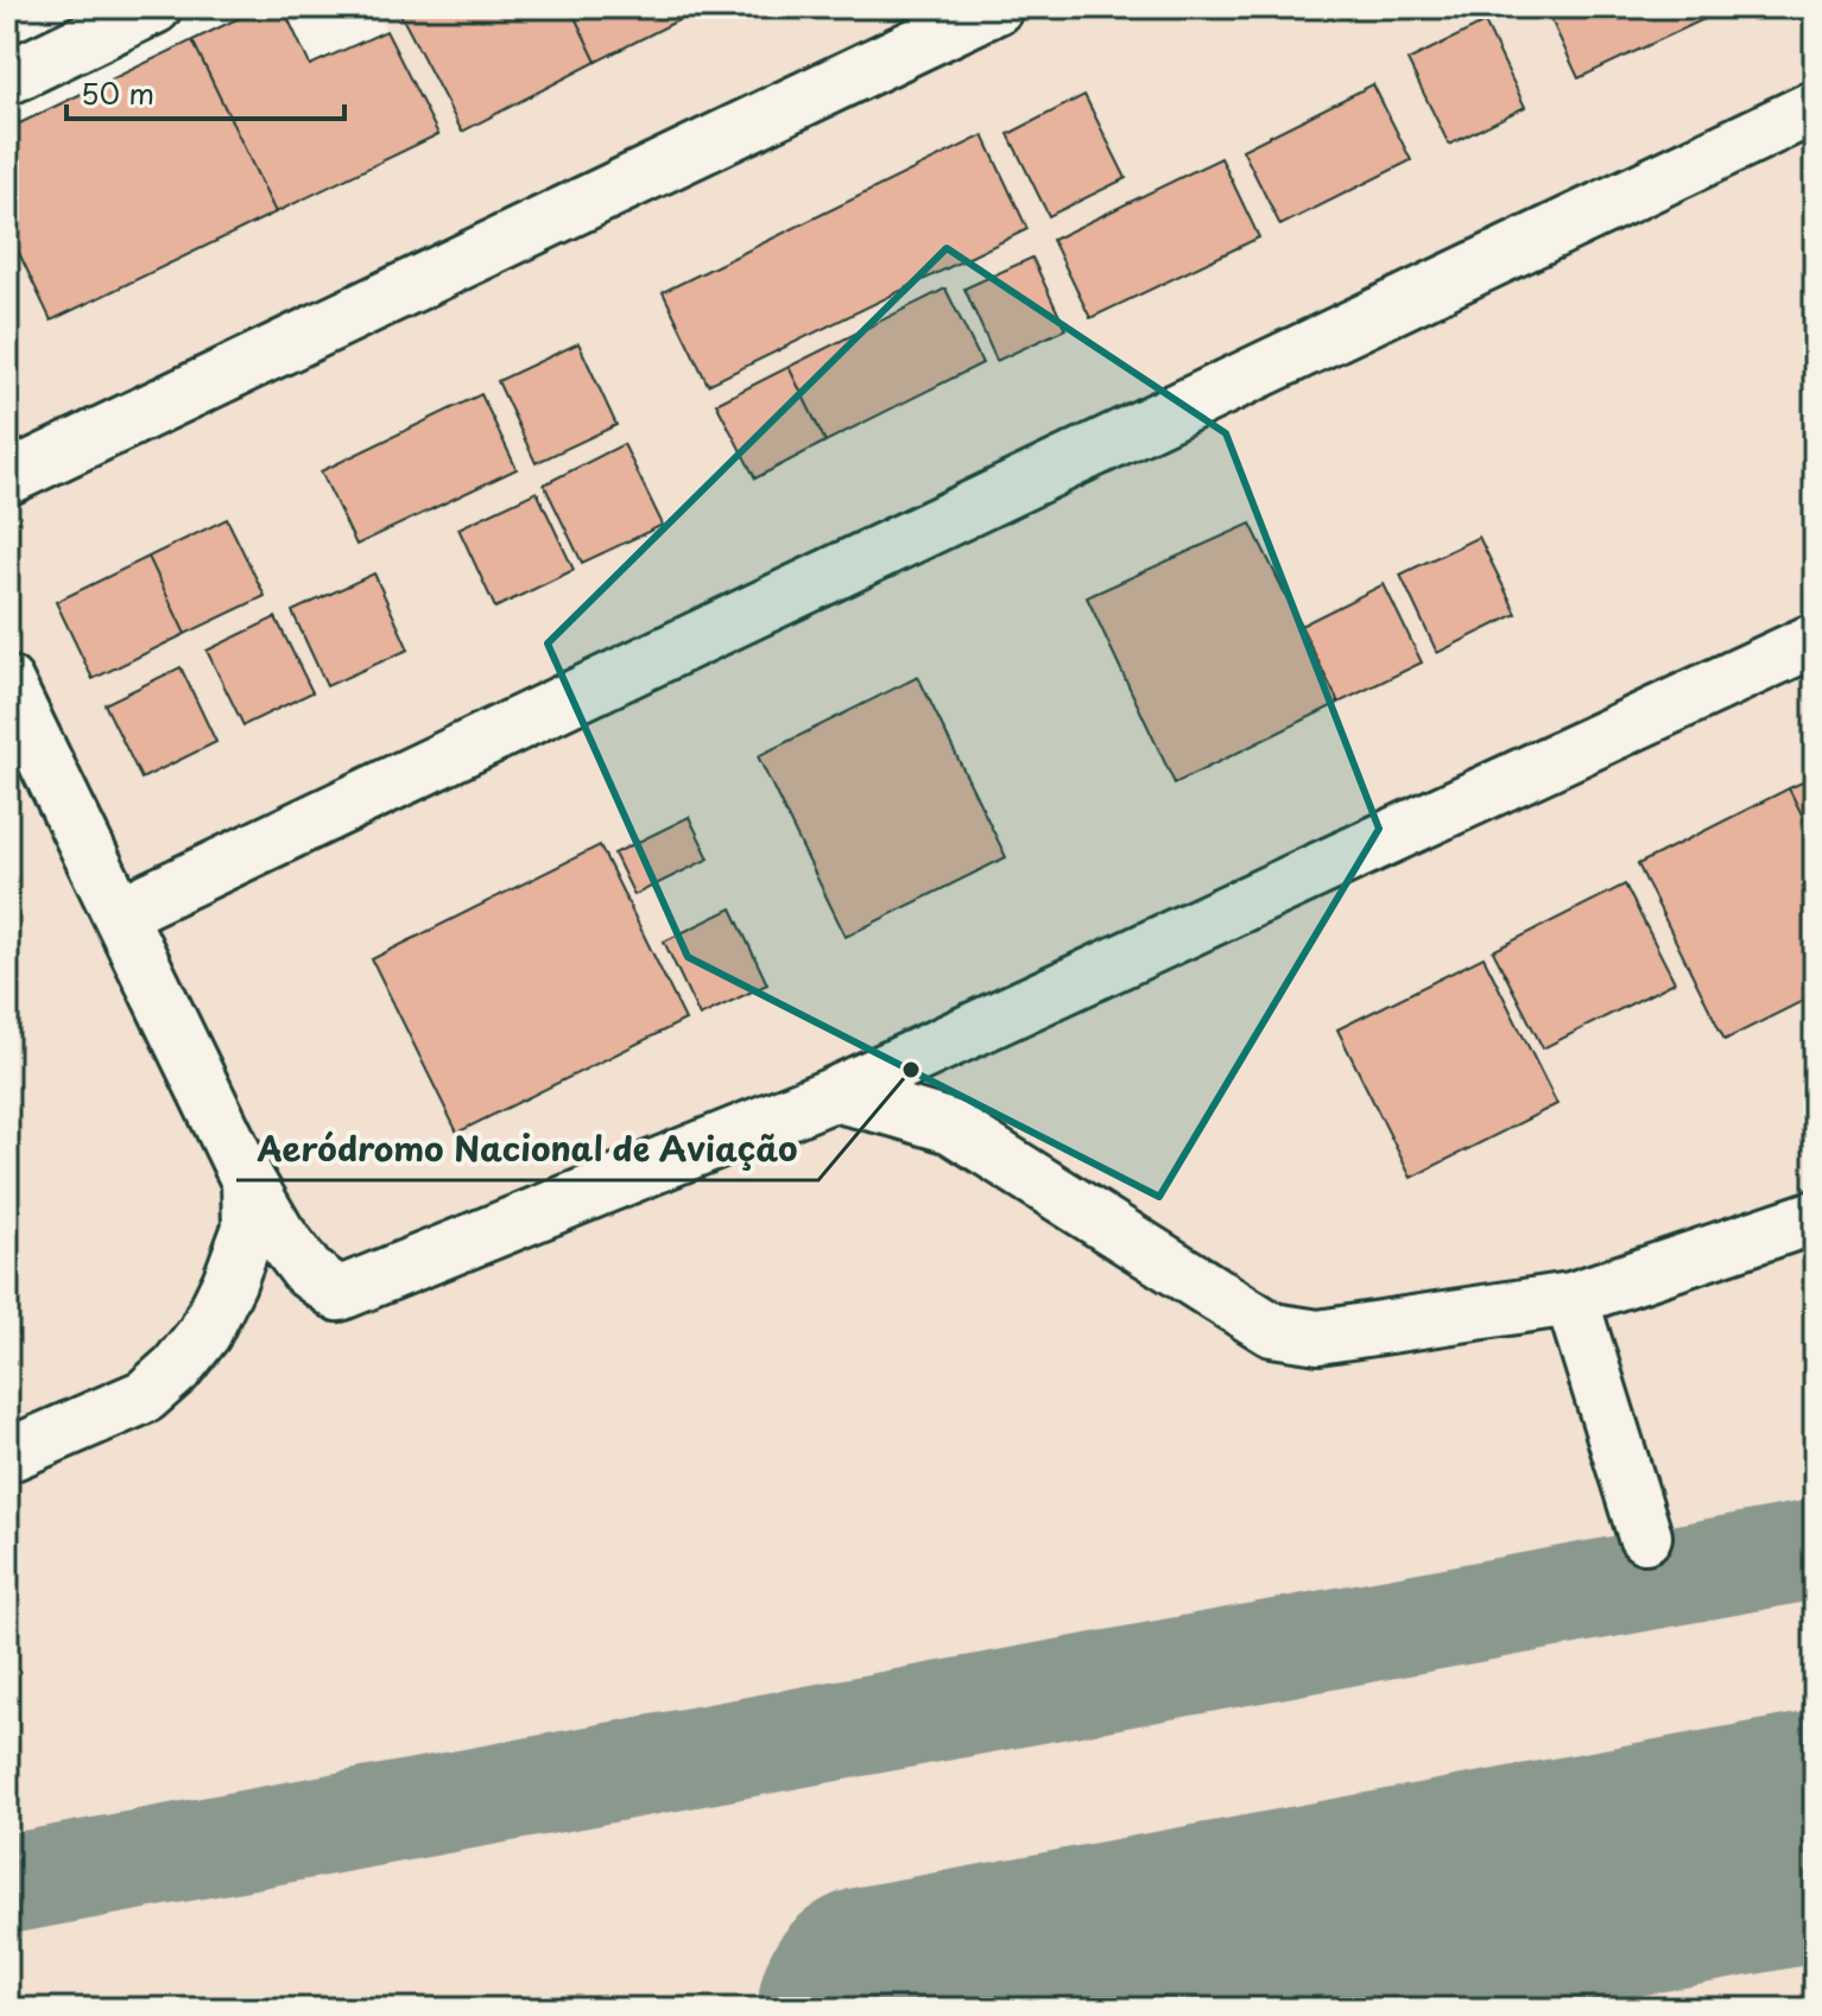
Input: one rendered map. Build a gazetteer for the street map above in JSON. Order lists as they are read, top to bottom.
{
  "places": ["Aeródromo Nacional de Aviação"],
  "scale_bar": "50 m"
}
